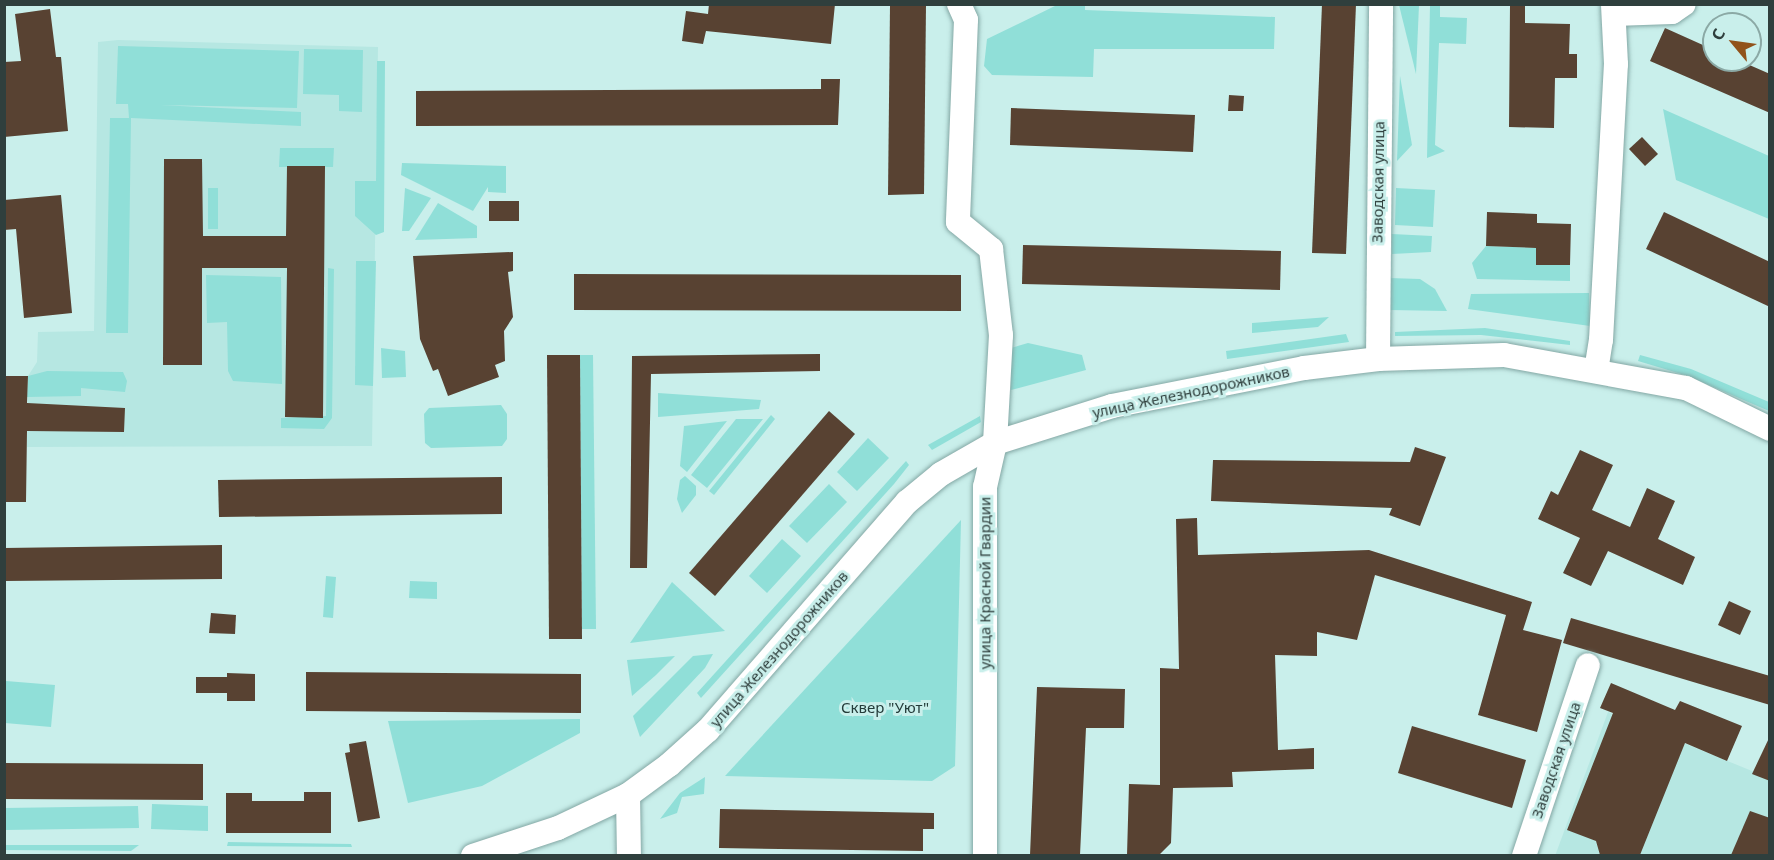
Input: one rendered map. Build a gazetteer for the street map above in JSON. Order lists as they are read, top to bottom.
{
  "streets": {
    "street": ["Заводская улица", "улица Железнодорожников", "улица Красной Гвардии"]
  },
  "crossings": [
    ["Заводская улица", "улица Железнодорожников"],
    ["улица Железнодорожников", "улица Красной Гвардии"]
  ],
  "parks": ["Сквер \"Уют\""],
  "north": "top left"
}
